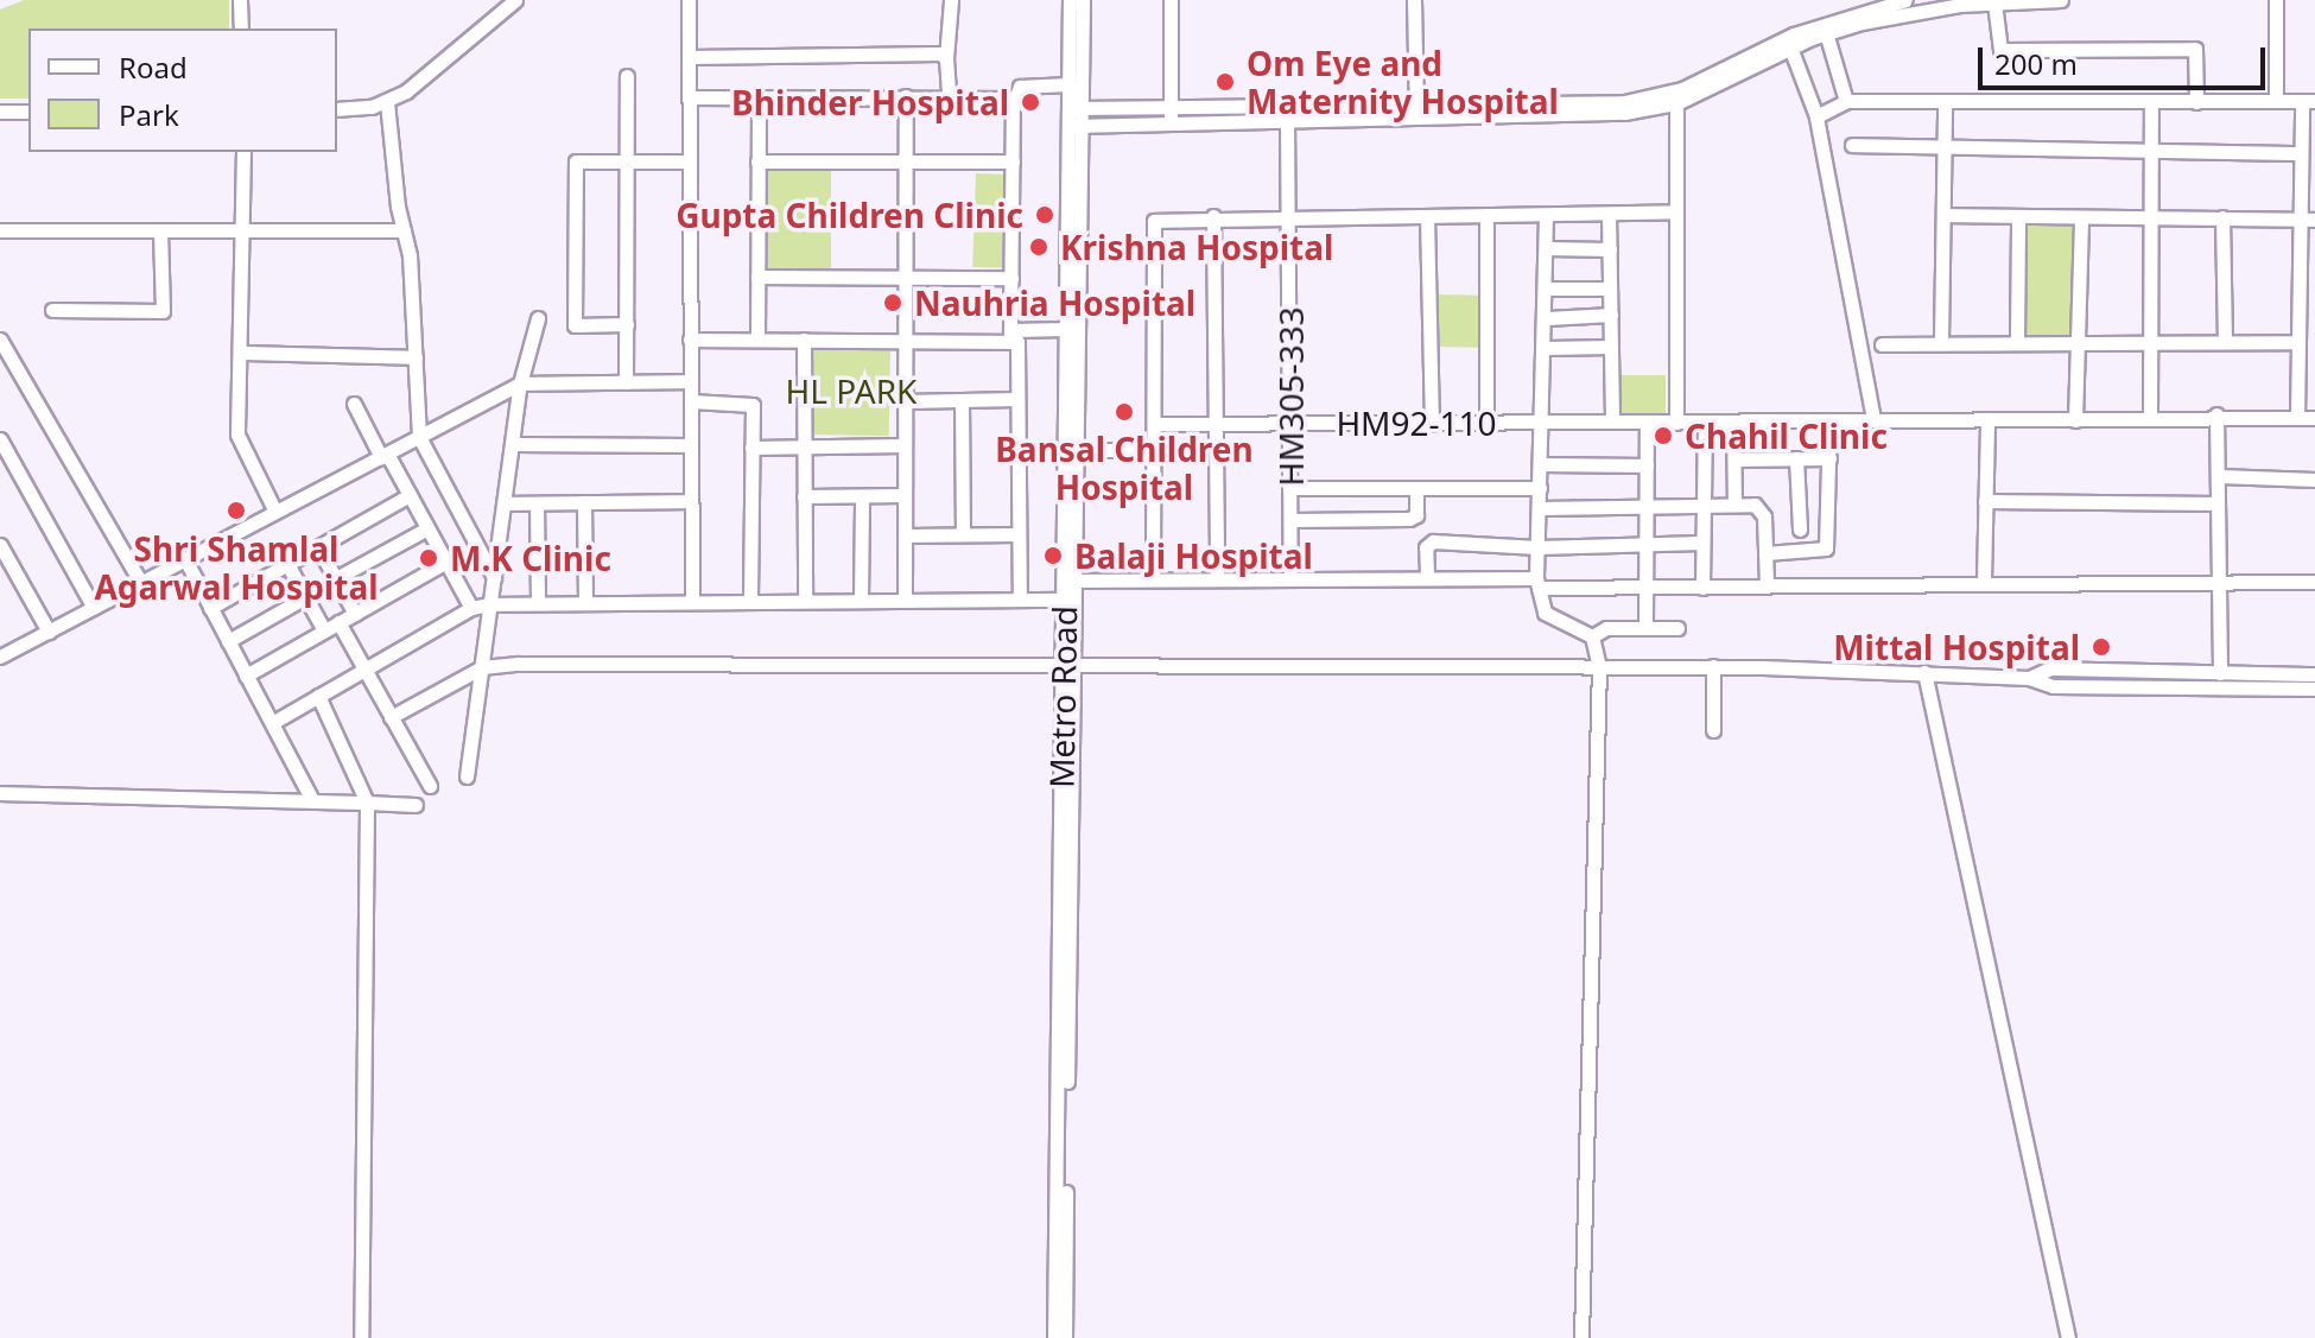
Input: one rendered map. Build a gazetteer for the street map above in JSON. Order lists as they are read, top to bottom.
{
  "streets": {
    "street": ["HM305-333", "HM92-110", "Metro Road"]
  },
  "crossings": [
    ["HM305-333", "HM92-110"]
  ],
  "parks": ["HL PARK"],
  "places": [
    "Om Eye and Maternity Hospital",
    "Bhinder Hospital",
    "Gupta Children Clinic",
    "Krishna Hospital",
    "Nauhria Hospital",
    "Bansal Children Hospital",
    "Chahil Clinic",
    "Shri Shamlal Agarwal Hospital",
    "Balaji Hospital",
    "M.K Clinic",
    "Mittal Hospital"
  ],
  "legend": ["Road", "Park"],
  "scale_bar": "200 m"
}
